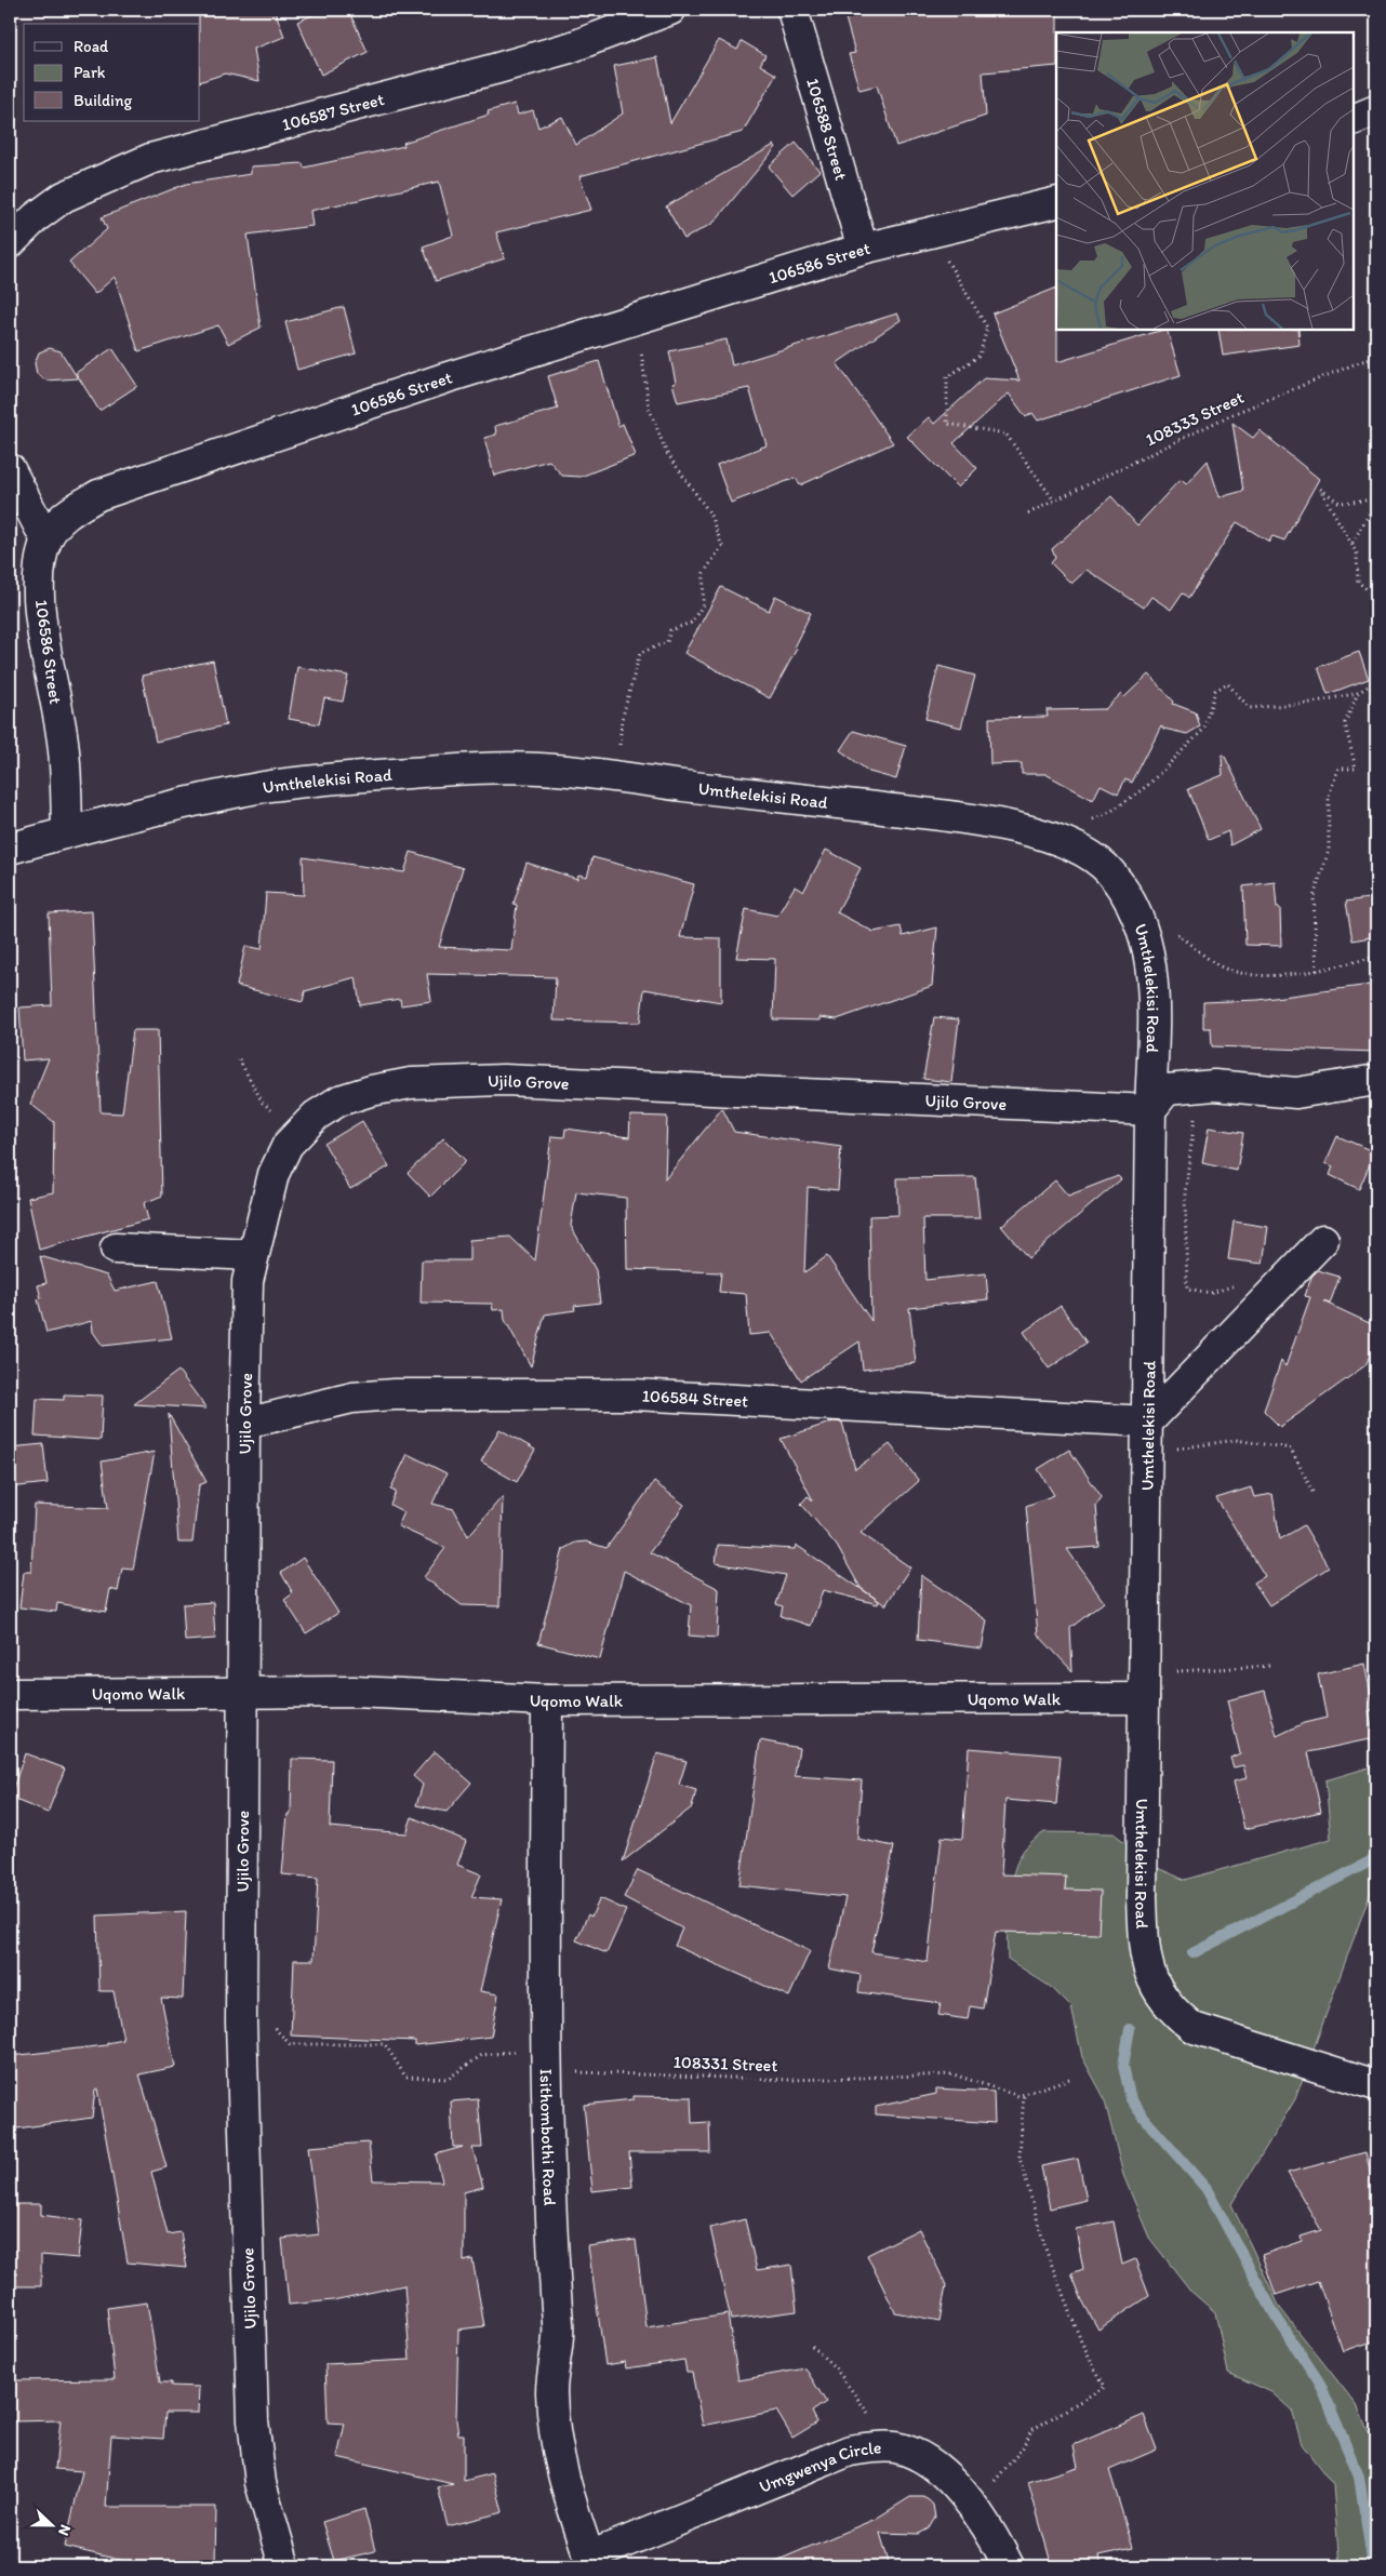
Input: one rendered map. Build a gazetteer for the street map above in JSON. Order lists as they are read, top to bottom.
{
  "streets": {
    "street": [
      "106587 Street",
      "106588 Street",
      "106586 Street",
      "Umthelekisi Road",
      "Ujilo Grove",
      "106584 Street",
      "Uqomo Walk",
      "Isithombothi Road",
      "Umgwenya Circle"
    ],
    "path": ["108333 Street", "108331 Street"]
  },
  "crossings": [
    ["106588 Street", "106586 Street"],
    ["106586 Street", "Umthelekisi Road"],
    ["Umthelekisi Road", "Ujilo Grove"],
    ["Umthelekisi Road", "106584 Street"],
    ["Umthelekisi Road", "Uqomo Walk"],
    ["Ujilo Grove", "106584 Street"],
    ["Ujilo Grove", "Uqomo Walk"],
    ["Ujilo Grove", "108331 Street"],
    ["Uqomo Walk", "Isithombothi Road"],
    ["108331 Street", "Isithombothi Road"],
    ["Isithombothi Road", "Umgwenya Circle"]
  ],
  "legend": ["Road", "Park", "Building"],
  "north": "right"
}
